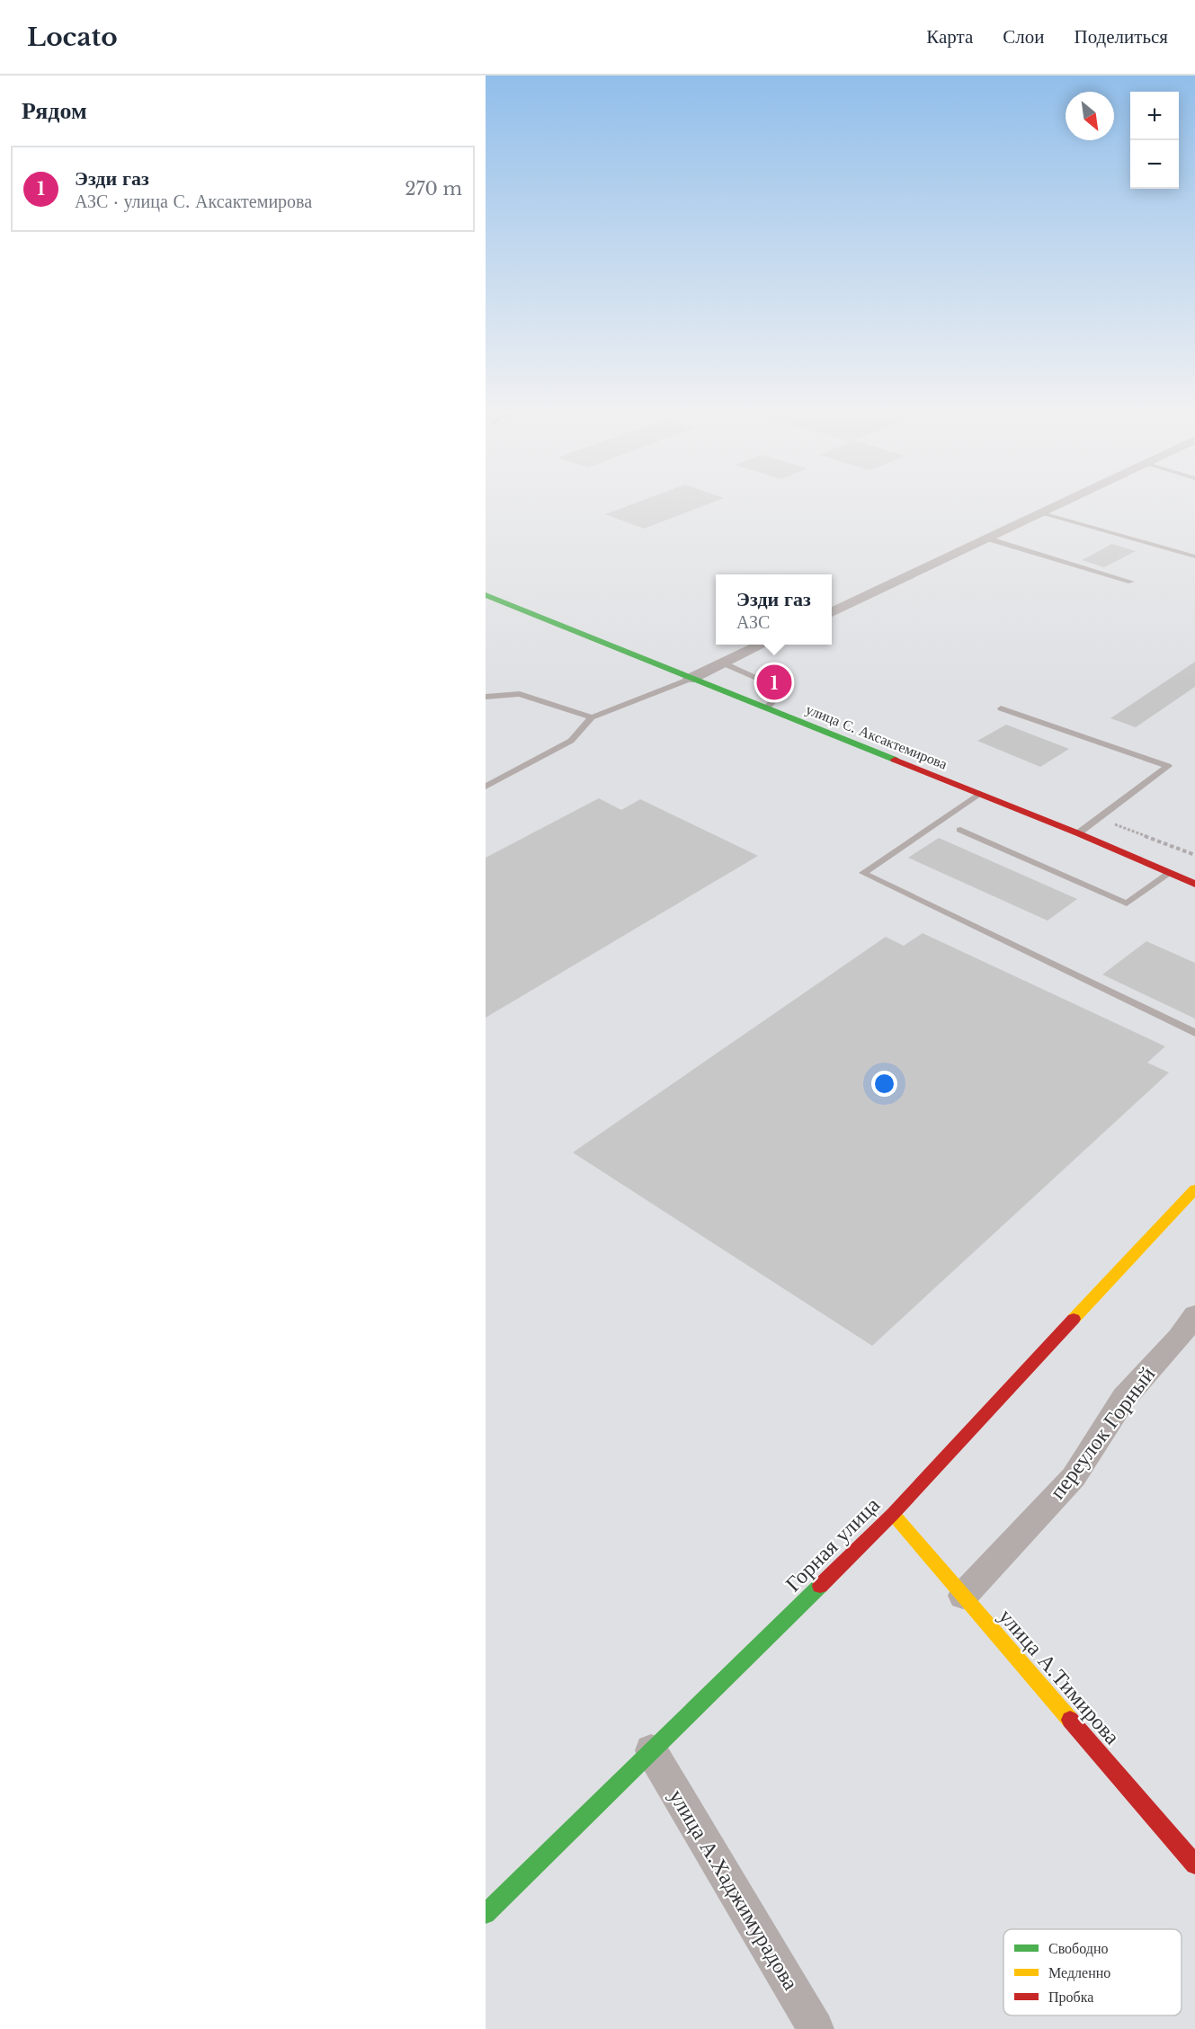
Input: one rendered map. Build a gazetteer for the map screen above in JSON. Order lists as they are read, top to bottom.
{
  "streets": {
    "street": [
      "улица С. Аксактемирова",
      "переулок Горный",
      "Горная улица",
      "улица А.Тимирова",
      "улица А.Хаджимурадова"
    ]
  },
  "crossings": [
    ["переулок Горный", "улица А.Тимирова"],
    ["Горная улица", "улица А.Тимирова"],
    ["Горная улица", "улица А.Хаджимурадова"]
  ],
  "legend": ["Свободно", "Медленно", "Пробка"],
  "north": "bottom right",
  "page": {
    "header": "Locato",
    "nav": ["Карта", "Слои", "Поделиться"],
    "heading": "Рядом",
    "map_buttons": ["+", "−"],
    "list": [
      {
        "mark": "1",
        "name": "Эзди газ",
        "note": "АЗС · улица С. Аксактемирова",
        "value": "270 m"
      }
    ],
    "popup": ["Эзди газ", "АЗС"],
    "pins": "1"
  }
}
